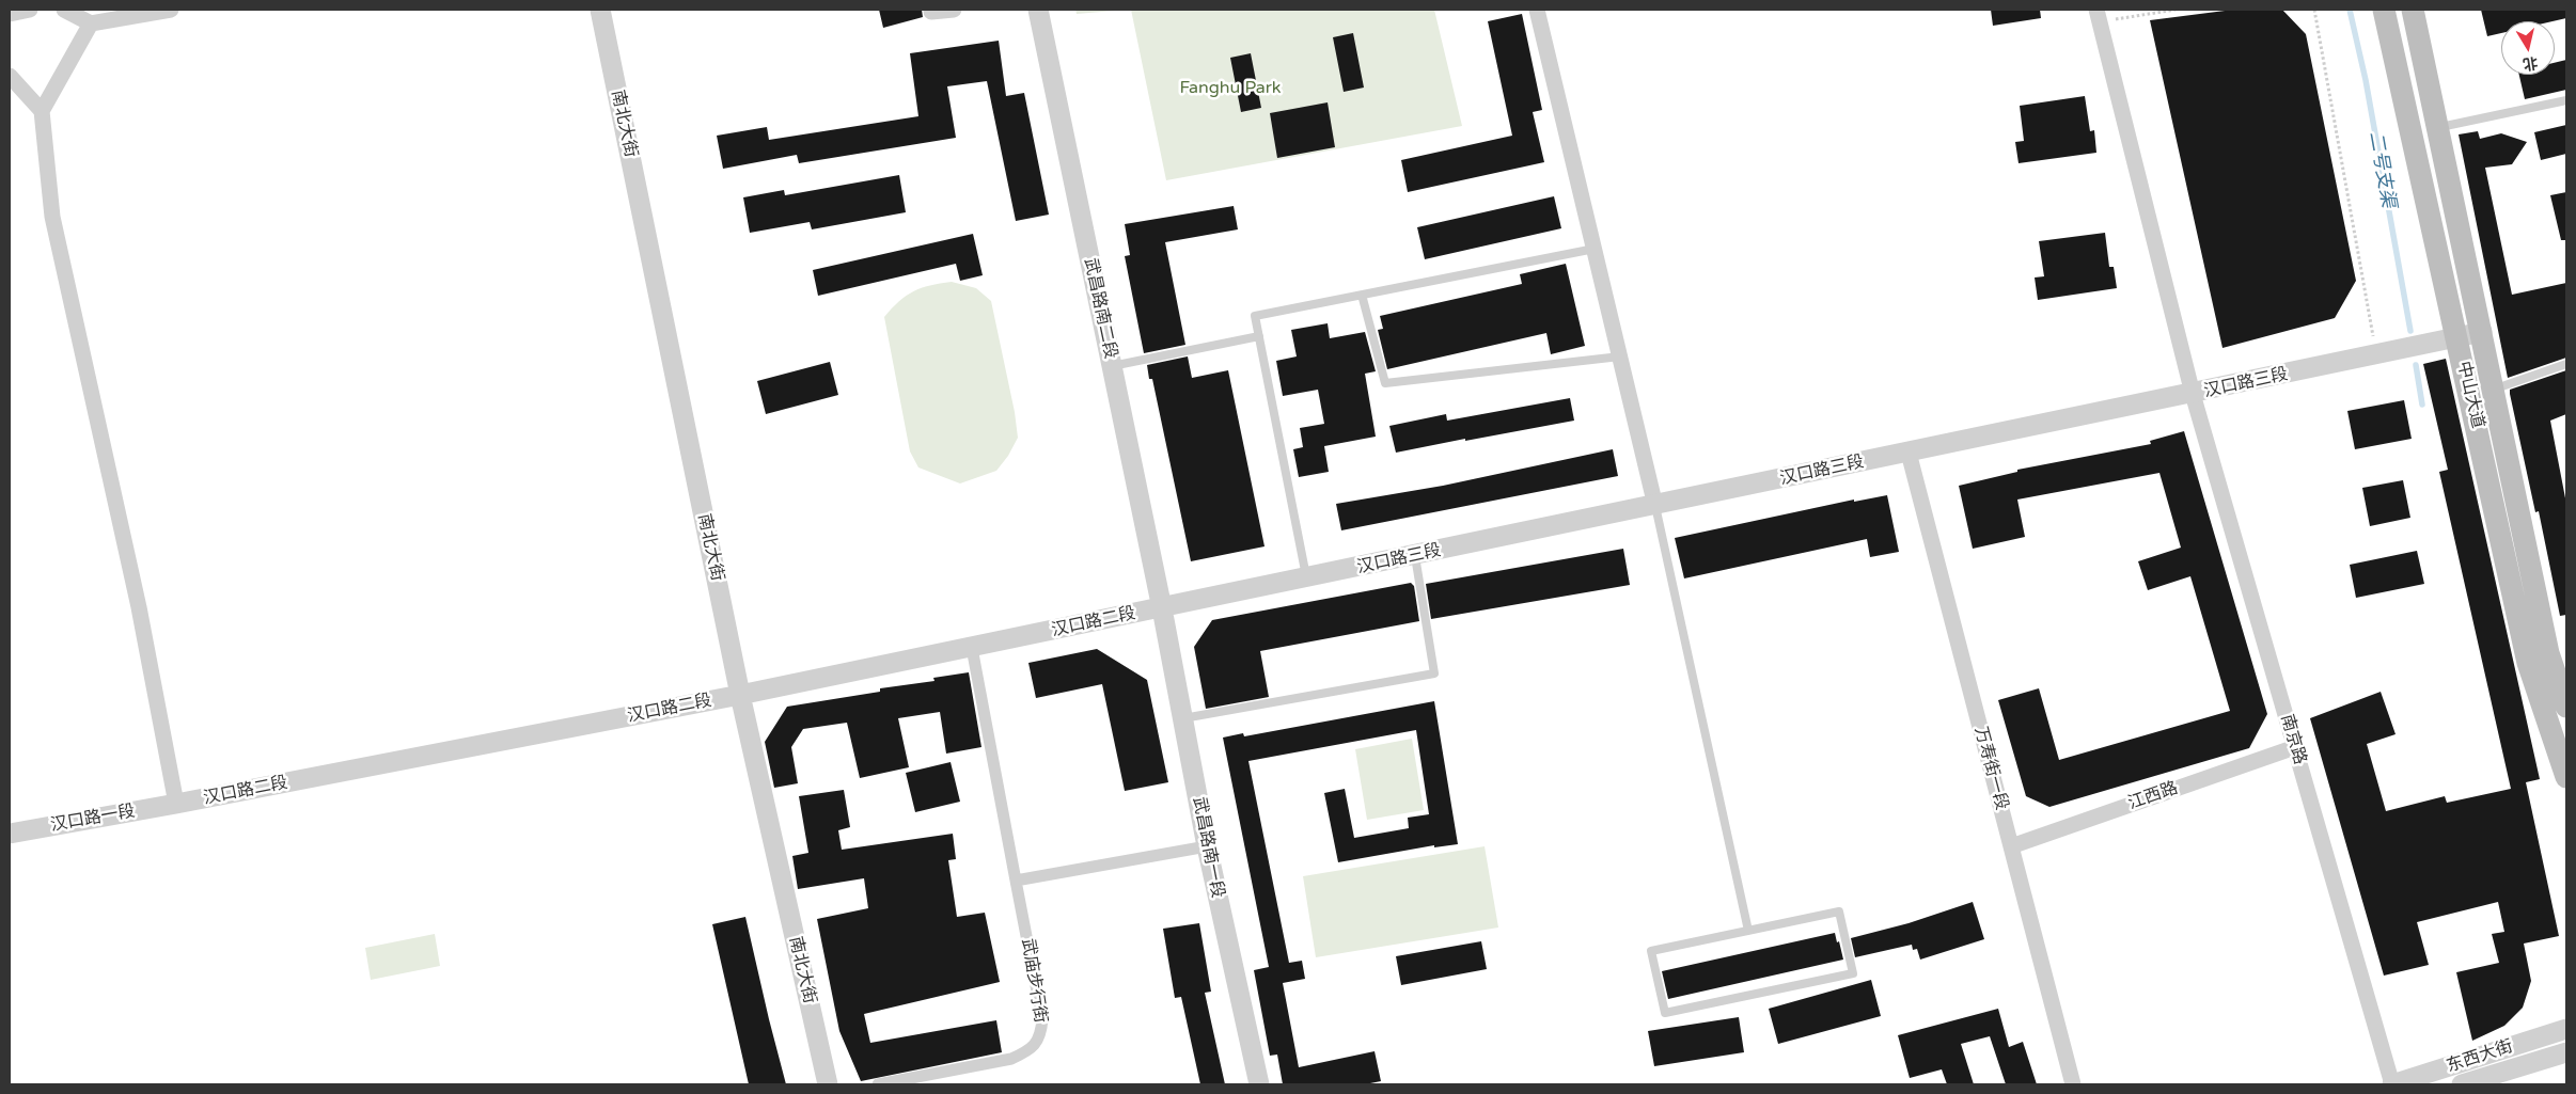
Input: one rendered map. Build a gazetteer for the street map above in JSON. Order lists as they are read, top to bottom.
{
  "streets": {
    "main road": ["中山大道"],
    "street": [
      "南北大街",
      "武昌路南二段",
      "汉口路三段",
      "汉口路二段",
      "南京路",
      "万寿街一段",
      "江西路",
      "汉口路一段",
      "武昌路南一段",
      "武庙步行街",
      "东西大街"
    ]
  },
  "crossings": [
    ["南北大街", "汉口路二段"],
    ["武昌路南二段", "汉口路三段"],
    ["武昌路南二段", "汉口路二段"],
    ["武昌路南二段", "武昌路南一段"],
    ["汉口路三段", "中山大道"],
    ["汉口路三段", "汉口路二段"],
    ["汉口路三段", "南京路"],
    ["汉口路三段", "万寿街一段"],
    ["汉口路三段", "武昌路南一段"],
    ["汉口路二段", "汉口路一段"],
    ["汉口路二段", "武昌路南一段"],
    ["汉口路二段", "武庙步行街"],
    ["南京路", "江西路"],
    ["南京路", "东西大街"],
    ["万寿街一段", "江西路"]
  ],
  "water": ["二号支渠"],
  "parks": ["Fanghu Park"],
  "north": "bottom"
}
